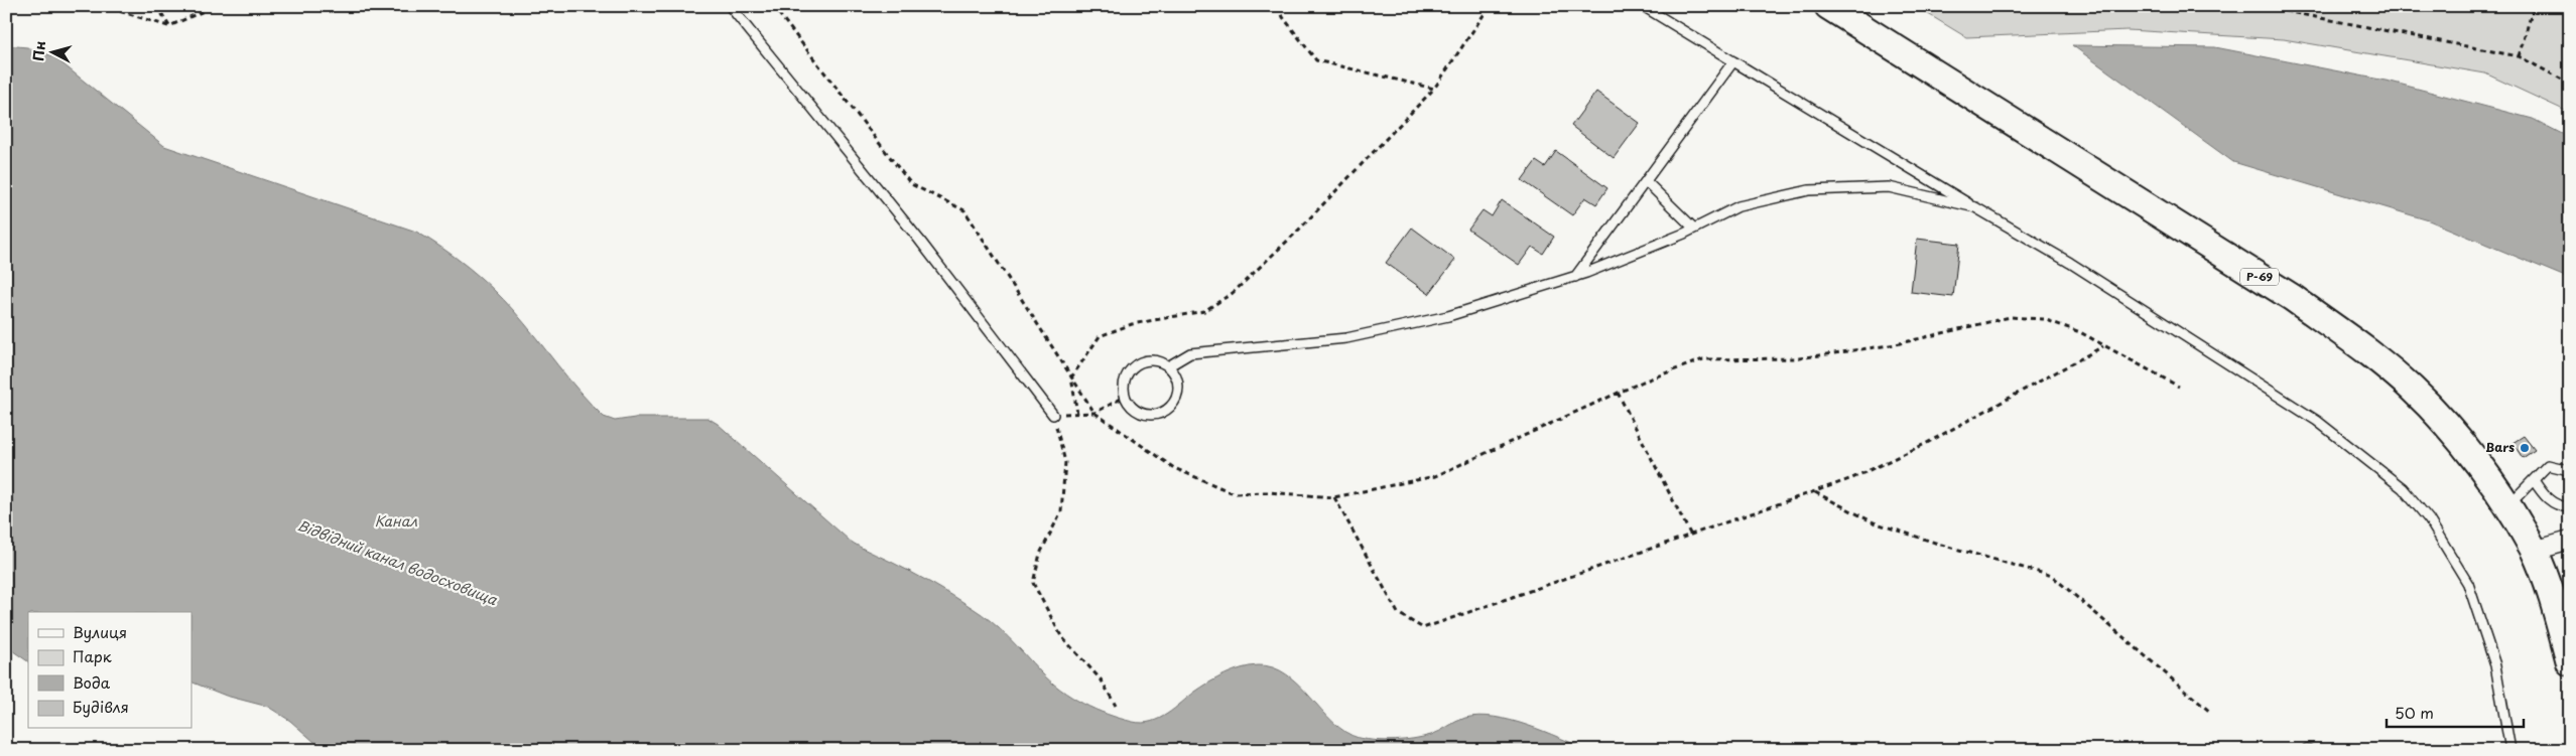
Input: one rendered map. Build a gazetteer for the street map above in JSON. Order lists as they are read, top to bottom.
{
  "streets": {
    "main road": ["Р-69"]
  },
  "water": ["Канал", "Відвідний канал водосховища"],
  "places": ["Bars"],
  "legend": [
    "Вулиця",
    "Парк",
    "Вода",
    "Будівля"
  ],
  "scale_bar": "50 m",
  "north": "left"
}
